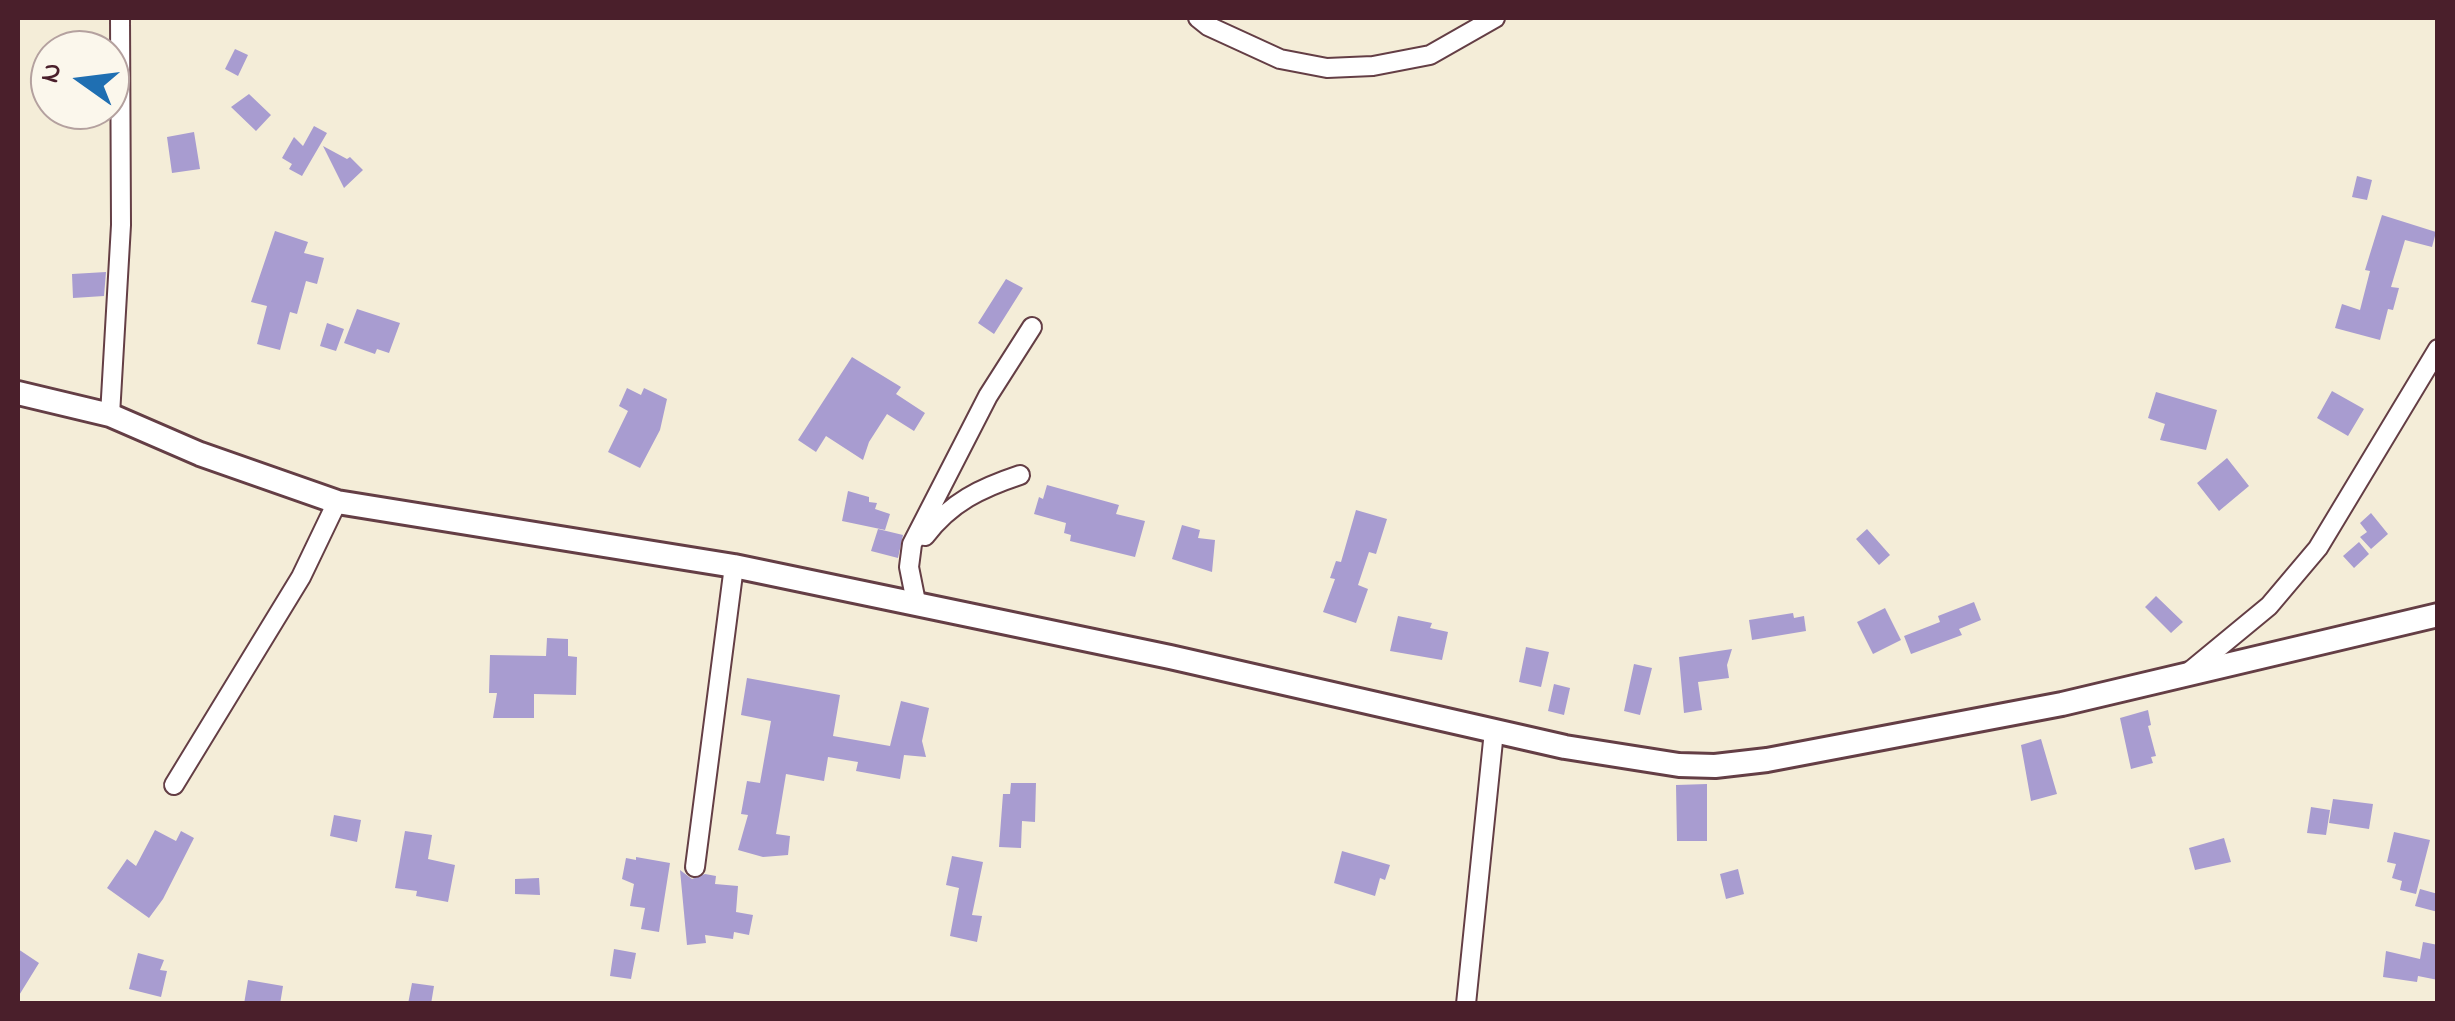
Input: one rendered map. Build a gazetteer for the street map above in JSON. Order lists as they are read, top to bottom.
{
  "north": "left"
}
